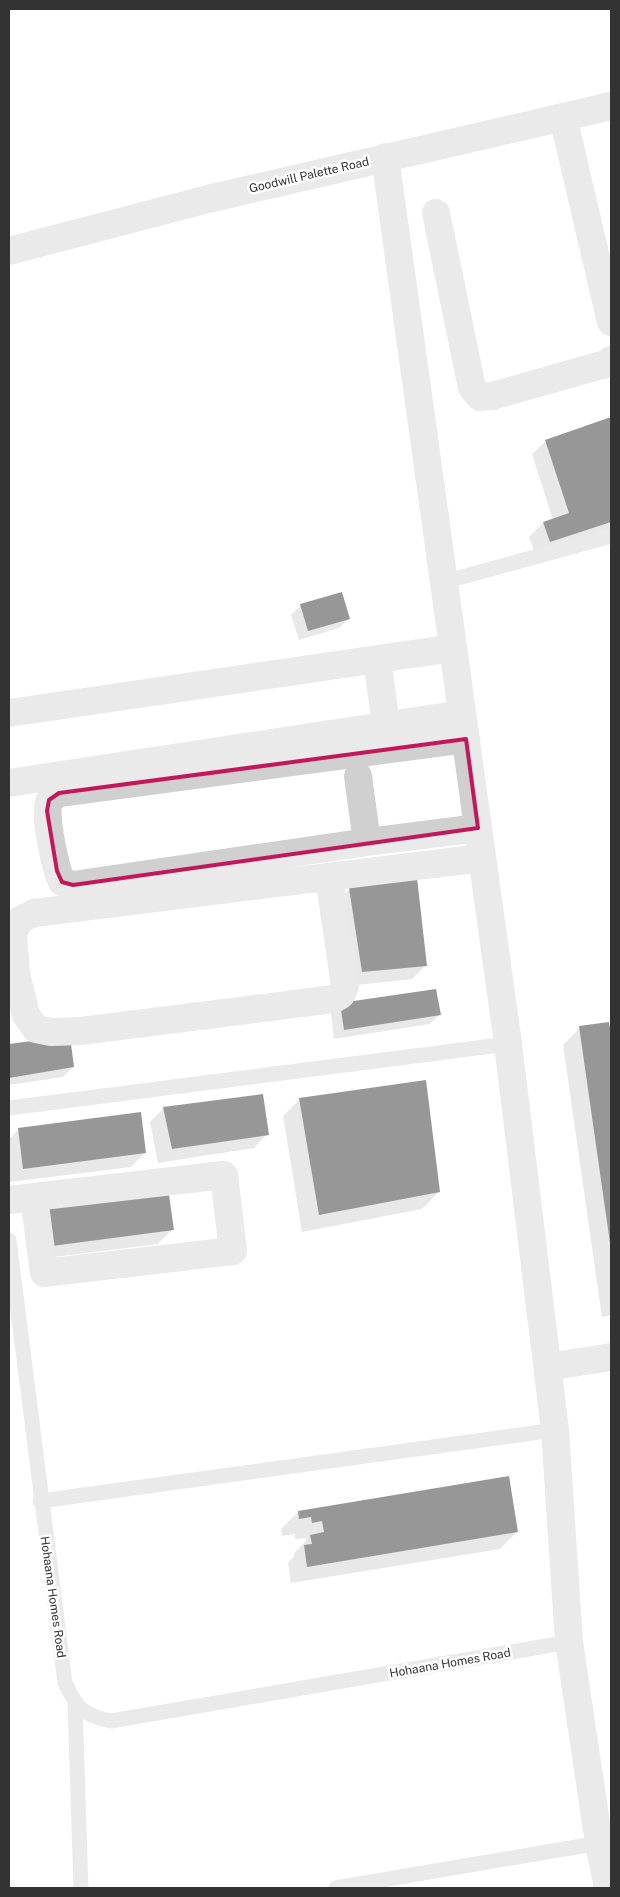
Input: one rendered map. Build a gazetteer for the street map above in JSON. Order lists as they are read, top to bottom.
{
  "streets": {
    "street": ["Goodwill Palette Road"],
    "lane": ["Hohaana Homes Road"]
  }
}
